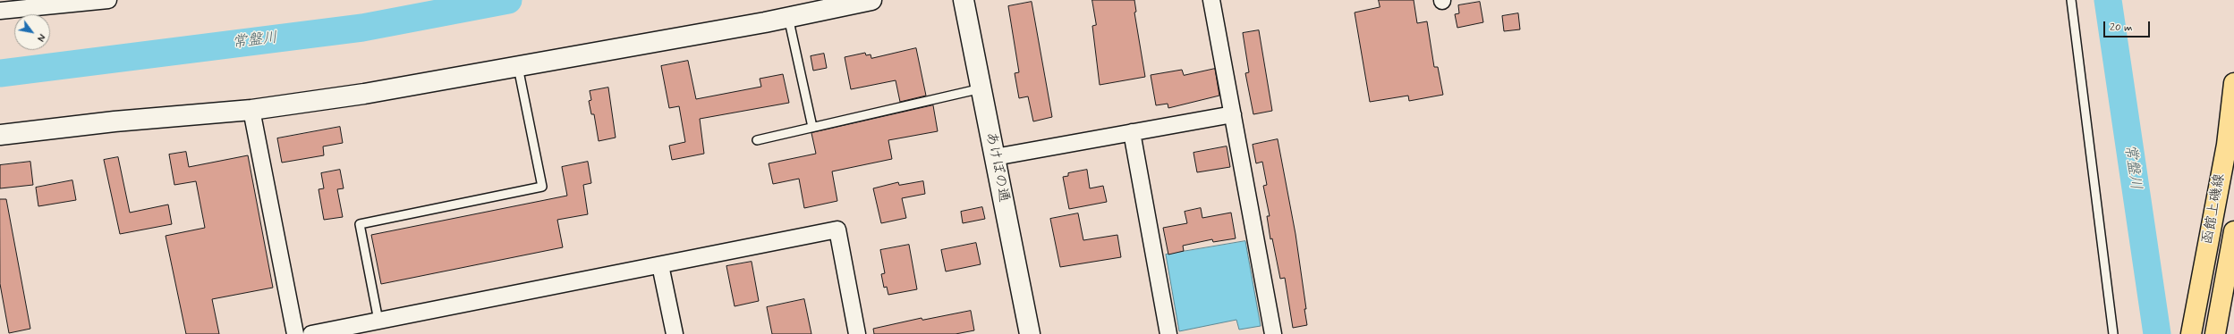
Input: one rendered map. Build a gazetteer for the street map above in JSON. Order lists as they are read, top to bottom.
{
  "streets": {
    "main road": ["函館上磯線"],
    "street": ["あけぼの通"]
  },
  "water": ["常盤川"],
  "scale_bar": "20 m",
  "north": "bottom right"
}
